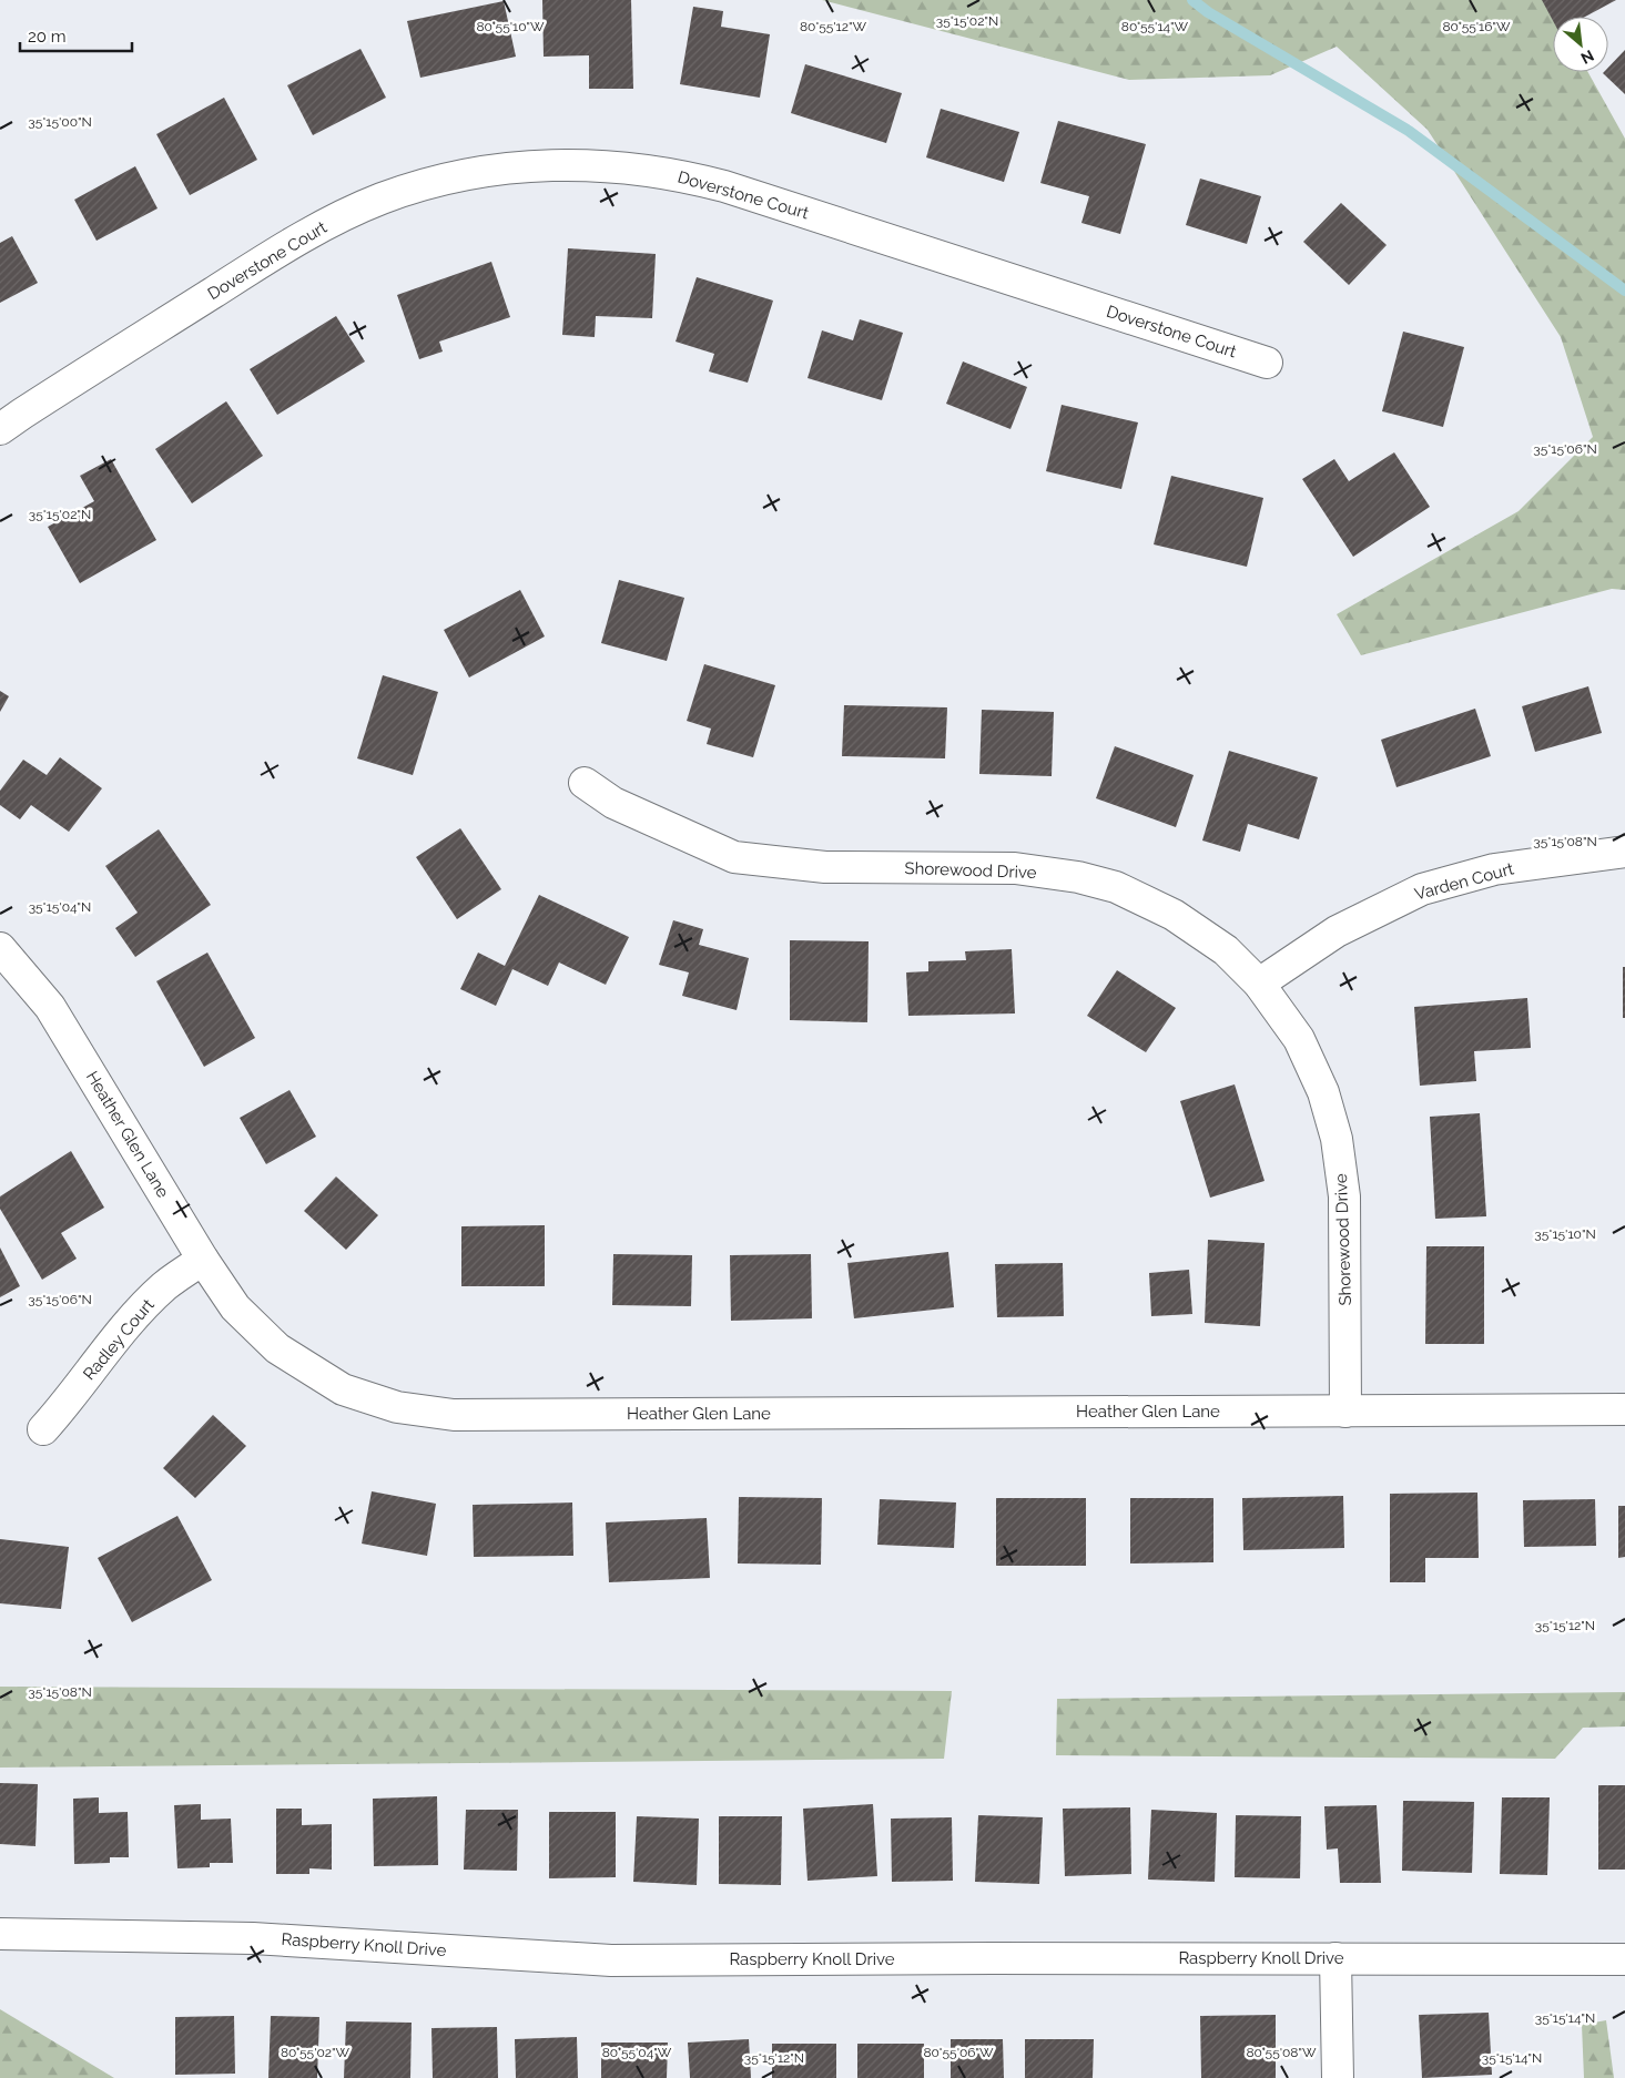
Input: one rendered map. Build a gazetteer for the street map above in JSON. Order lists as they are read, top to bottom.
{
  "streets": {
    "street": [
      "Doverstone Court",
      "Shorewood Drive",
      "Varden Court",
      "Heather Glen Lane",
      "Radley Court",
      "Raspberry Knoll Drive"
    ]
  },
  "crossings": [
    ["Shorewood Drive", "Varden Court"],
    ["Shorewood Drive", "Heather Glen Lane"],
    ["Heather Glen Lane", "Radley Court"]
  ],
  "scale_bar": "20 m",
  "north": "bottom right",
  "coordinates": [
    "35°15'02\"N",
    "80°55'10\"W",
    "80°55'14\"W",
    "80°55'16\"W",
    "80°55'12\"W",
    "35°15'00\"N",
    "35°15'06\"N",
    "35°15'08\"N",
    "35°15'04\"N",
    "35°15'10\"N",
    "35°15'12\"N",
    "35°15'14\"N",
    "80°55'02\"W",
    "80°55'04\"W",
    "80°55'06\"W",
    "80°55'08\"W"
  ]
}
